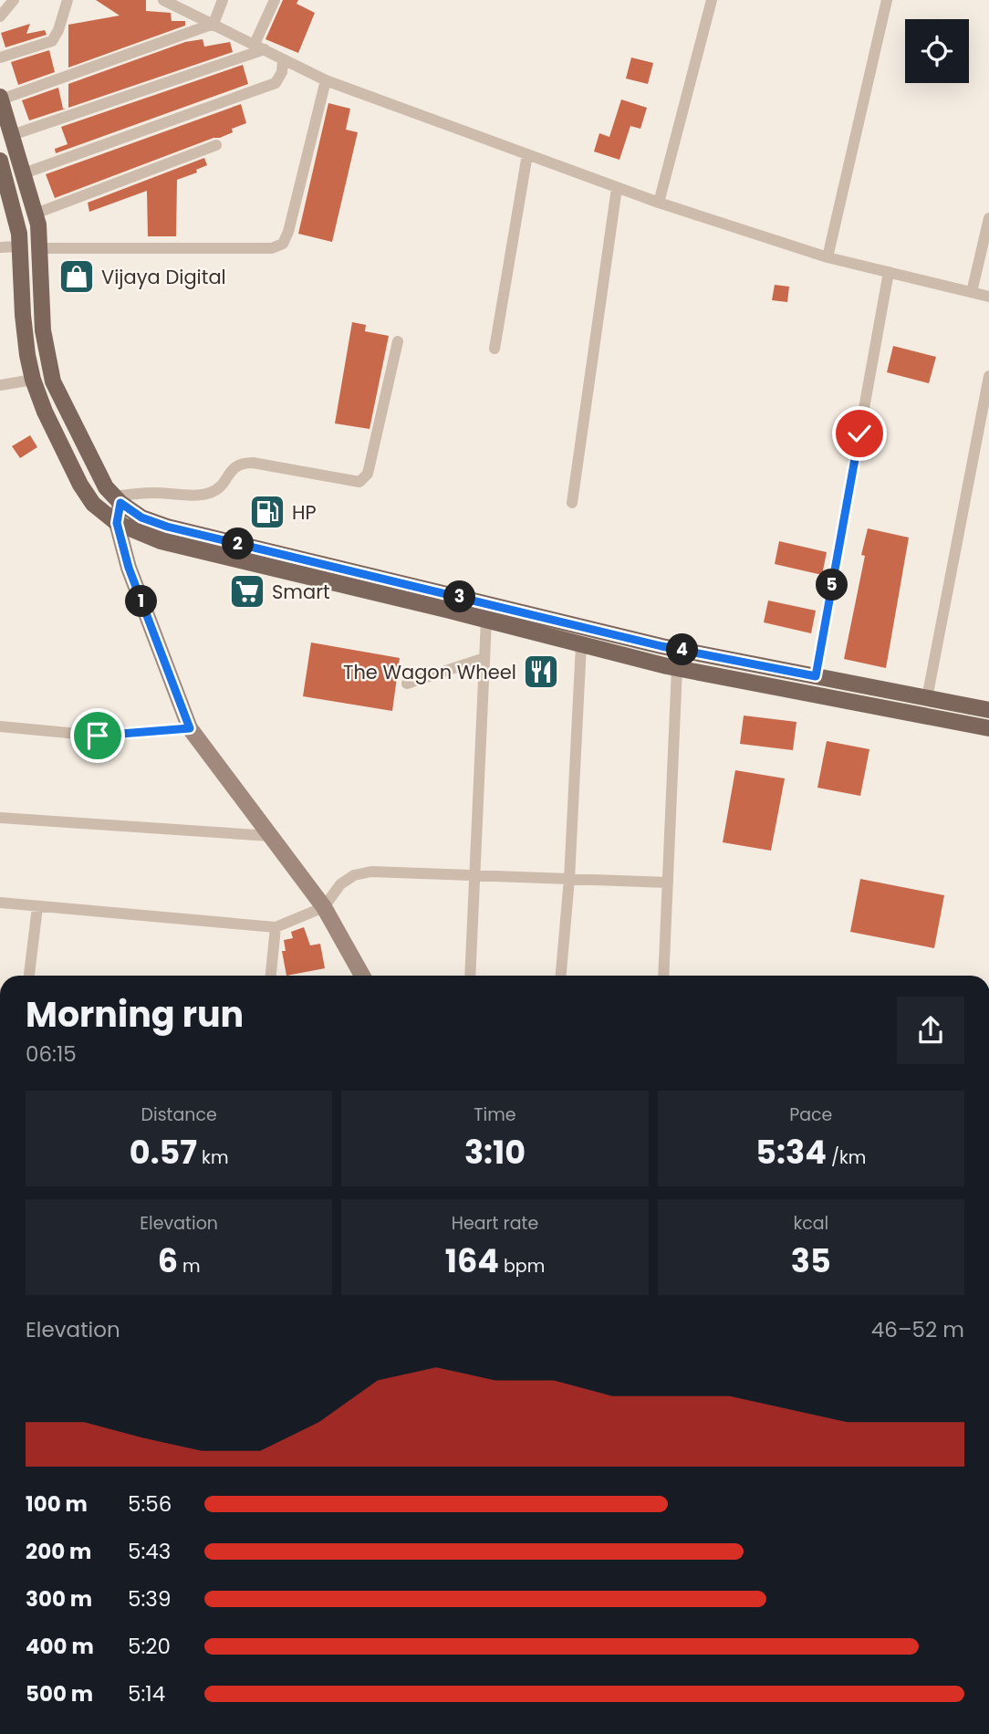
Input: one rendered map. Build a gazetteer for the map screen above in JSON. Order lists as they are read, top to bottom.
{
  "places": {
    "shop": ["Vijaya Digital"],
    "fuel station": ["HP"],
    "supermarket": ["Smart"],
    "restaurant": ["The Wagon Wheel"]
  },
  "page": {
    "pins": [
      "2",
      "5",
      "3",
      "1",
      "4"
    ],
    "heading": ["Morning run", "06:15"],
    "stats": [
      ["Distance", "0.57 km"],
      ["Time", "3:10"],
      ["Pace", "5:34 /km"],
      ["Elevation", "6 m"],
      ["Heart rate", "164 bpm"],
      ["kcal", "35"]
    ],
    "chart": ["Elevation", "46–52 m"],
    "list": [
      {
        "name": "100 m",
        "note": "5:56"
      },
      {
        "name": "200 m",
        "note": "5:43"
      },
      {
        "name": "300 m",
        "note": "5:39"
      },
      {
        "name": "400 m",
        "note": "5:20"
      },
      {
        "name": "500 m",
        "note": "5:14"
      }
    ]
  }
}
